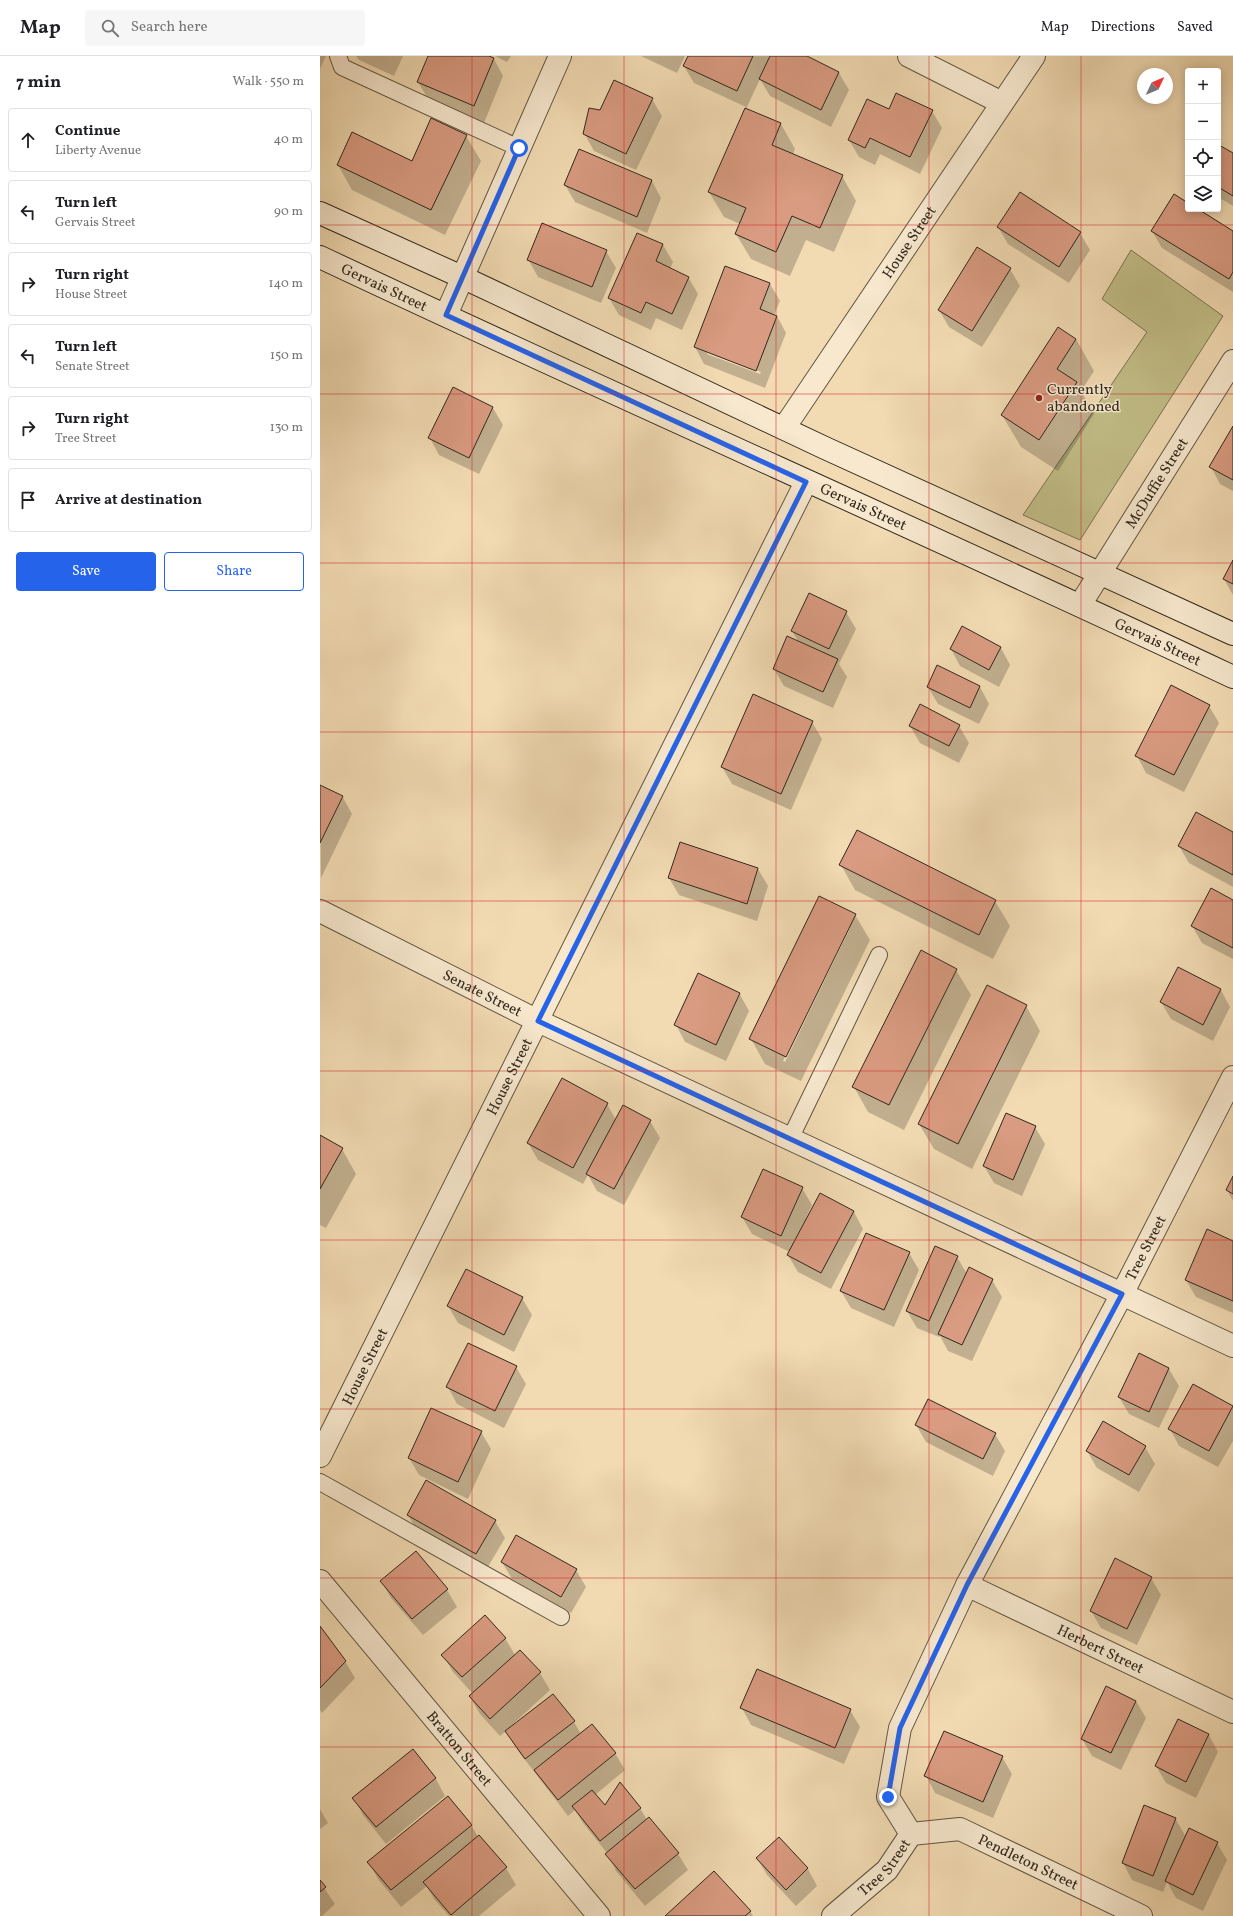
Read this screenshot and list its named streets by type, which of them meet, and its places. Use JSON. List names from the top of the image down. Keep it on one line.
{"streets":{"street":["House Street","Gervais Street","McDuffie Street","Senate Street","Tree Street","Herbert Street","Bratton Street","Pendleton Street"]},"crossings":[["House Street","Gervais Street"],["House Street","Senate Street"],["Gervais Street","McDuffie Street"],["Senate Street","Tree Street"],["Tree Street","Herbert Street"],["Tree Street","Pendleton Street"]],"places":["Currently abandoned"],"north":"top right","page":{"header":"Map","search":"Search here","nav":["Map","Directions","Saved"],"heading":["7 min","Walk · 550 m"],"map_buttons":["+","−"],"list":[["Continue","Liberty Avenue","40 m"],["Turn left","Gervais Street","90 m"],["Turn right","House Street","140 m"],["Turn left","Senate Street","150 m"],["Turn right","Tree Street","130 m"],"Arrive at destination"],"buttons":["Save","Share"]}}
